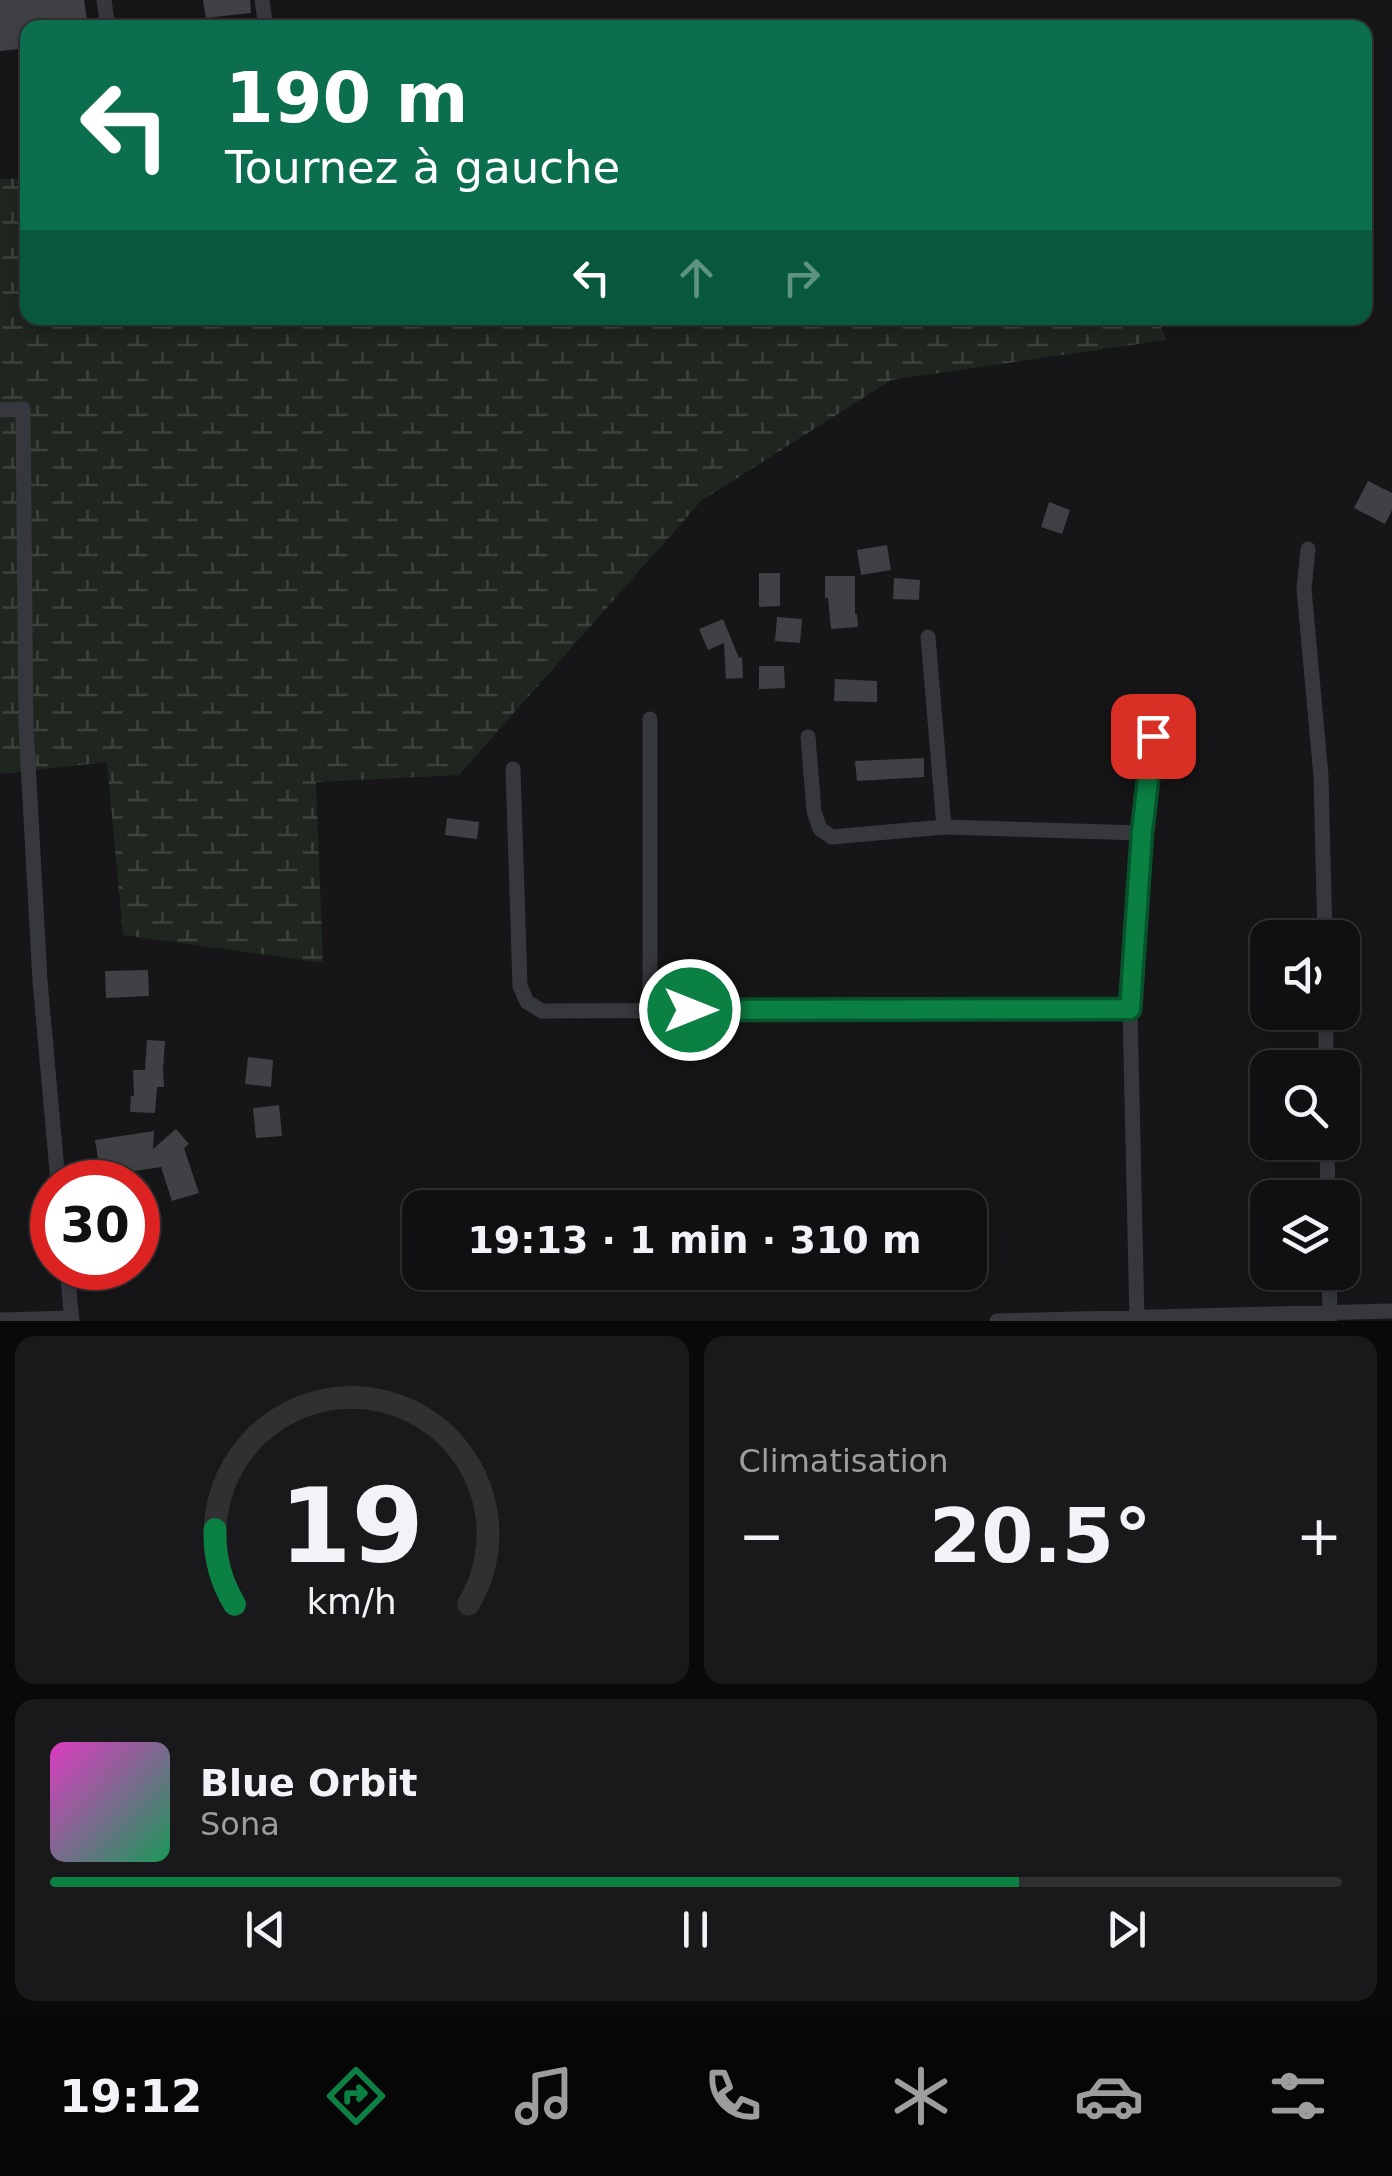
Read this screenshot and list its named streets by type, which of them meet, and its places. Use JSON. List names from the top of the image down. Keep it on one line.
{"page":{"turn":["190 m","Tournez à gauche"],"limit":"30","trip":"19:13 · 1 min · 310 m","tile":"Climatisation","heat":["−","20.5°","+"],"song":["Blue Orbit","Sona"],"tabs":"19:12","gauge":["19","km/h"]}}
